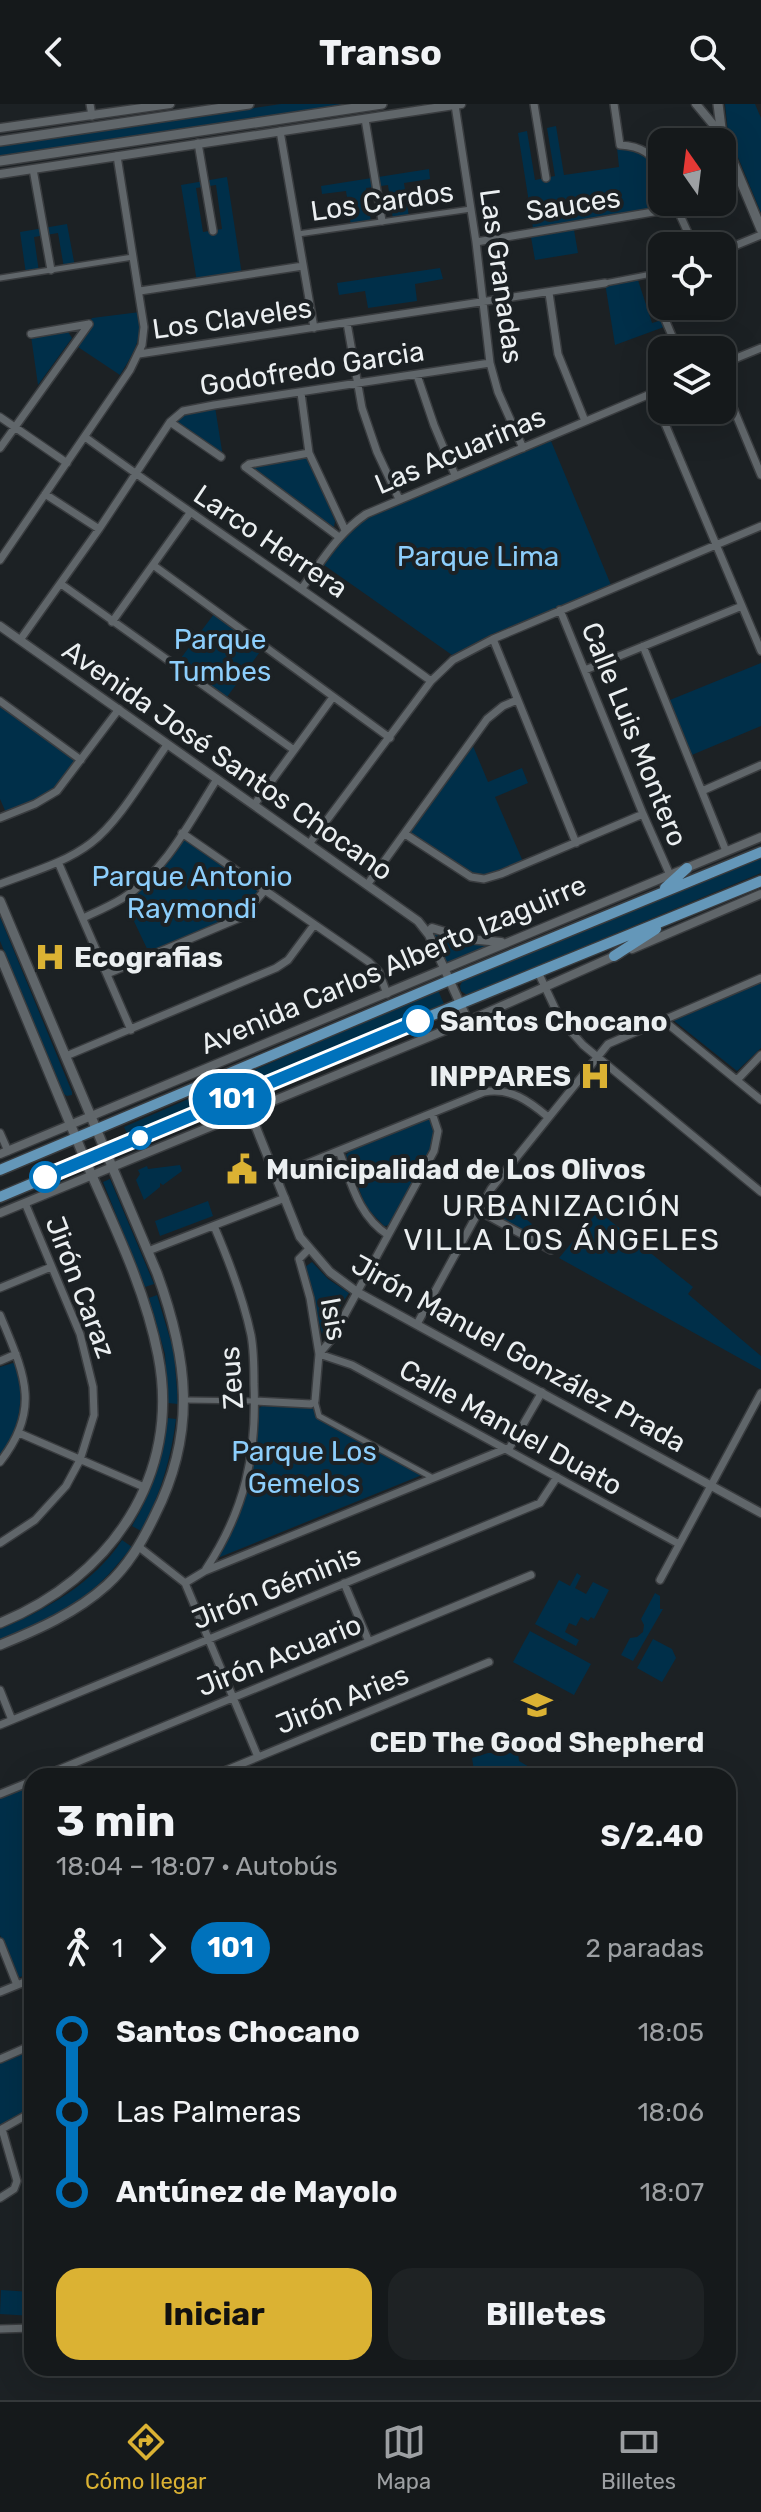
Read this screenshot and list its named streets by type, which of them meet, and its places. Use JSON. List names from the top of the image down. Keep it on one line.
{"streets":{"street":["Los Cardos","Sauces","Las Granadas","Los Claveles","Godofredo Garcia","Las Acuarinas","Larco Herrera","Calle Luis Montero","Avenida José Santos Chocano","Avenida Carlos Alberto Izaguirre","Jirón Caraz","Isis","Jirón Manuel González Prada","Zeus","Calle Manuel Duato","Jirón Géminis","Jirón Acuario","Jirón Aries"]},"crossings":[["Los Cardos","Las Granadas"],["Sauces","Las Granadas"],["Las Granadas","Los Claveles"],["Las Granadas","Godofredo Garcia"],["Las Granadas","Las Acuarinas"],["Los Claveles","Larco Herrera"],["Godofredo Garcia","Larco Herrera"],["Godofredo Garcia","Avenida José Santos Chocano"],["Las Acuarinas","Larco Herrera"],["Calle Luis Montero","Avenida Carlos Alberto Izaguirre"],["Avenida José Santos Chocano","Avenida Carlos Alberto Izaguirre"],["Isis","Jirón Manuel González Prada"],["Isis","Calle Manuel Duato"],["Calle Manuel Duato","Jirón Géminis"]],"districts":["URBANIZACIÓN VILLA LOS ÁNGELES"],"parks":["Parque Lima","Parque Tumbes","Parque Antonio Raymondi","Parque Los Gemelos"],"places":{"hospital":["Ecografias","INPPARES"],"other":["Santos Chocano"],"public building":["Municipalidad de Los Olivos"],"school or university":["CED The Good Shepherd"]},"lines":["bus line 101"],"north":"top","page":{"header":"Transo","on_map":"101","heading":["3 min","18:04 – 18:07 · Autobús","S/2.40"],"legs":["1","101","2 paradas"],"list":[{"name":"Santos Chocano","value":"18:05"},{"name":"Las Palmeras","value":"18:06"},{"name":"Antúnez de Mayolo","value":"18:07"}],"buttons":["Iniciar","Billetes"],"tabs":["Cómo llegar","Mapa","Billetes"]}}
